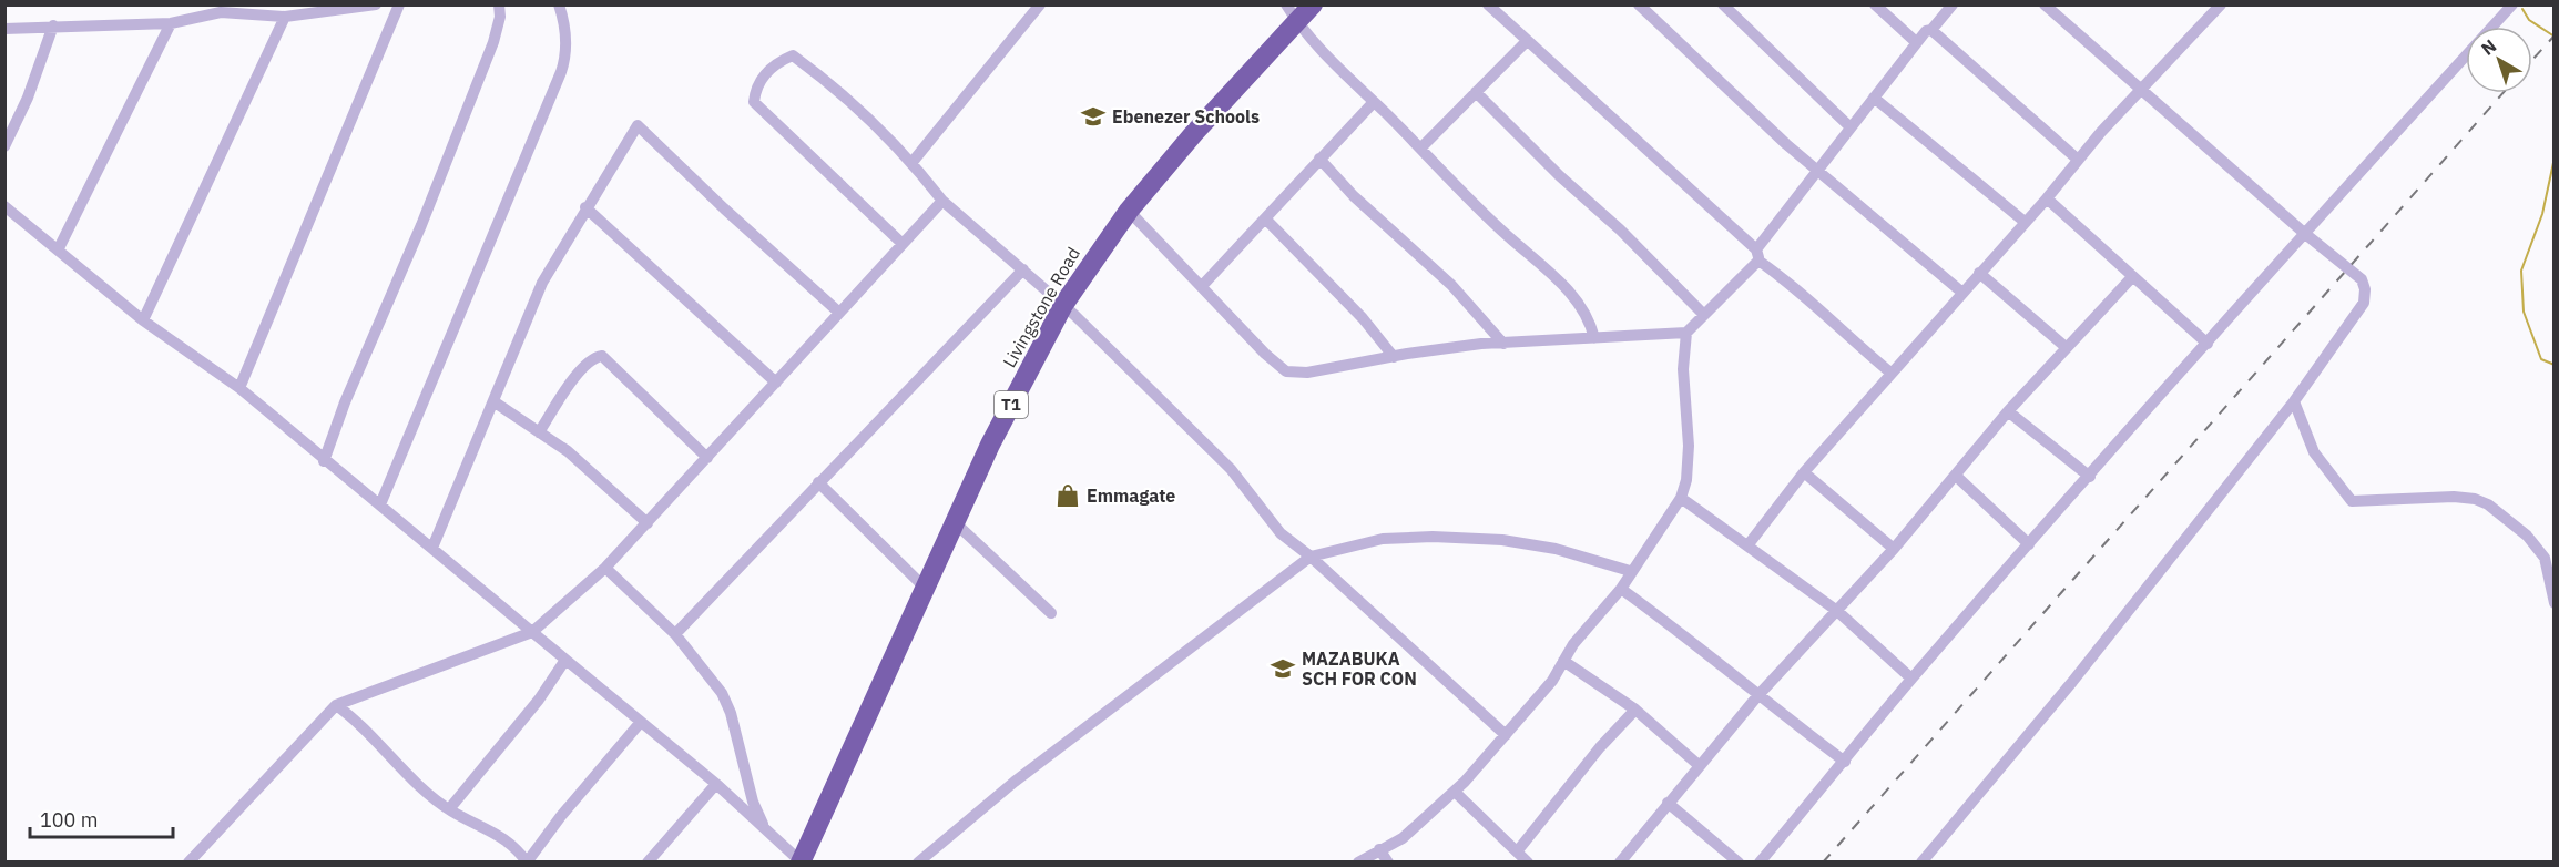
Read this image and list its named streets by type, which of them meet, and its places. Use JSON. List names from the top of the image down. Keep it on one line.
{"streets":{"highway":["Livingstone Road","T1"]},"places":{"school or university":["Ebenezer Schools","MAZABUKA SCH FOR CON"],"shop":["Emmagate"]},"scale_bar":"100 m","north":"top left"}
